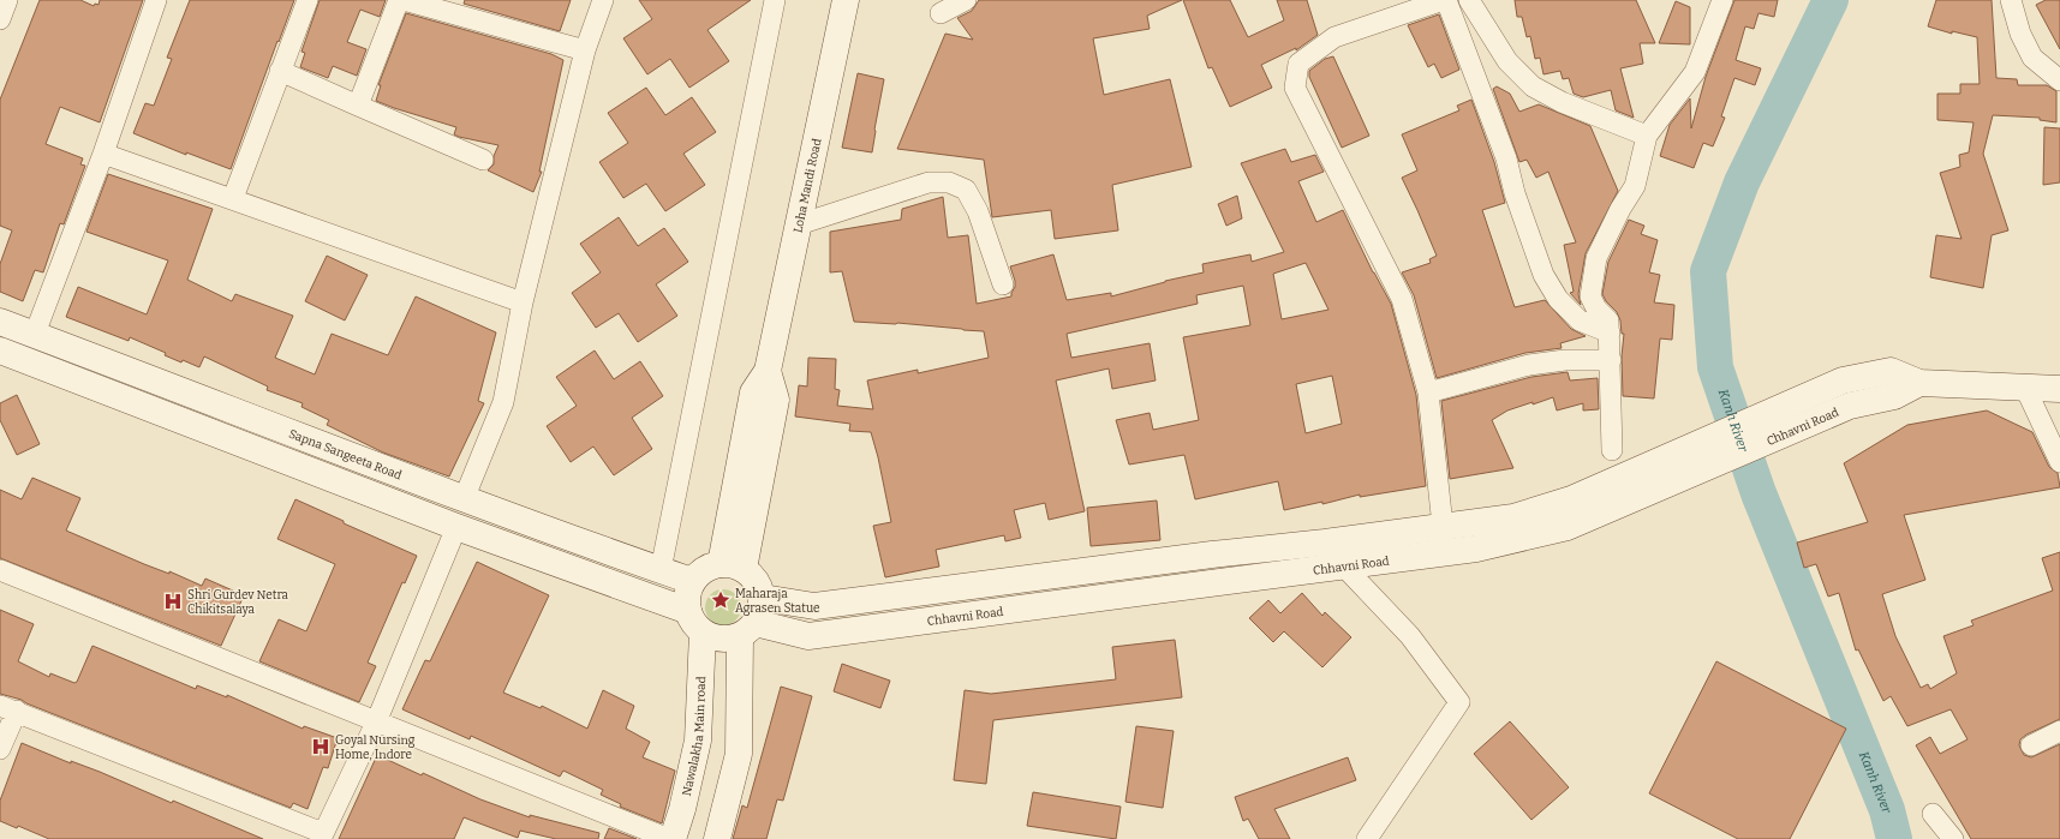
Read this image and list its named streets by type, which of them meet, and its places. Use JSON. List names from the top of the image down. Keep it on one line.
{"streets":{"main road":["Loha Mandi Road","Chhavni Road","Sapna Sangeeta Road","Nawalakha Main road"]},"crossings":[["Loha Mandi Road","Chhavni Road"],["Loha Mandi Road","Sapna Sangeeta Road"],["Loha Mandi Road","Nawalakha Main road"],["Chhavni Road","Sapna Sangeeta Road"],["Chhavni Road","Nawalakha Main road"],["Sapna Sangeeta Road","Nawalakha Main road"]],"water":["Kanh River"],"places":{"place":["Maharaja Agrasen Statue"],"hospital":["Shri Gurdev Netra Chikitsalaya","Goyal Nursing Home, Indore"]}}
